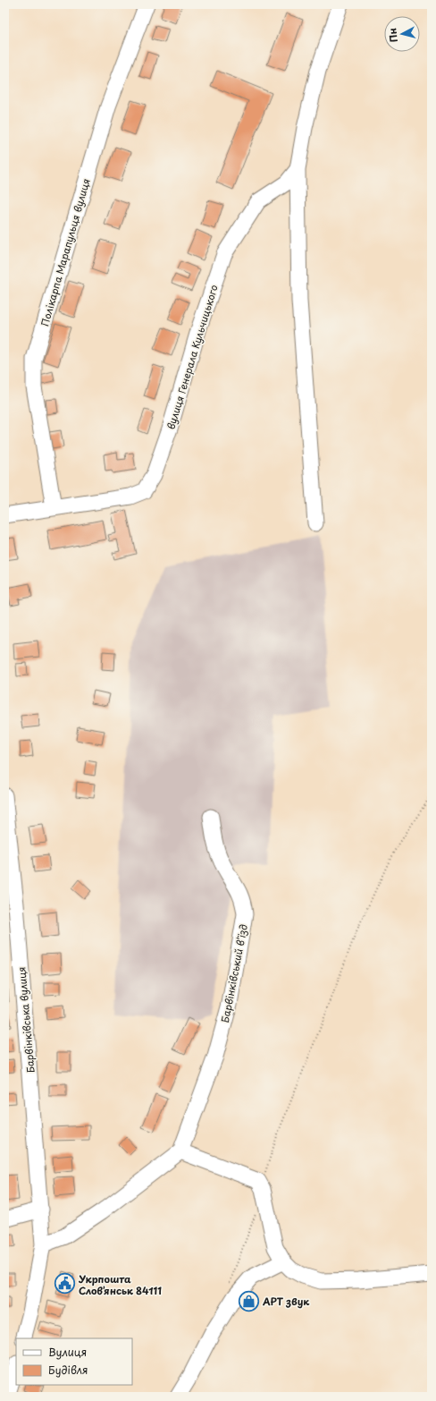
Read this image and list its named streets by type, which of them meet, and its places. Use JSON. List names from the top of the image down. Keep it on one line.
{"streets":{"street":["Полікарпа Марапульця вулиця","вулиця Генерала Кульчицького","Барвінківський в’їзд","Барвінківська вулиця"]},"crossings":[["Полікарпа Марапульця вулиця","вулиця Генерала Кульчицького"]],"places":{"public building":["Укрпошта Слов’янськ 84111"],"shop":["АРТ звук"]},"legend":["Вулиця","Будівля"],"north":"left"}
